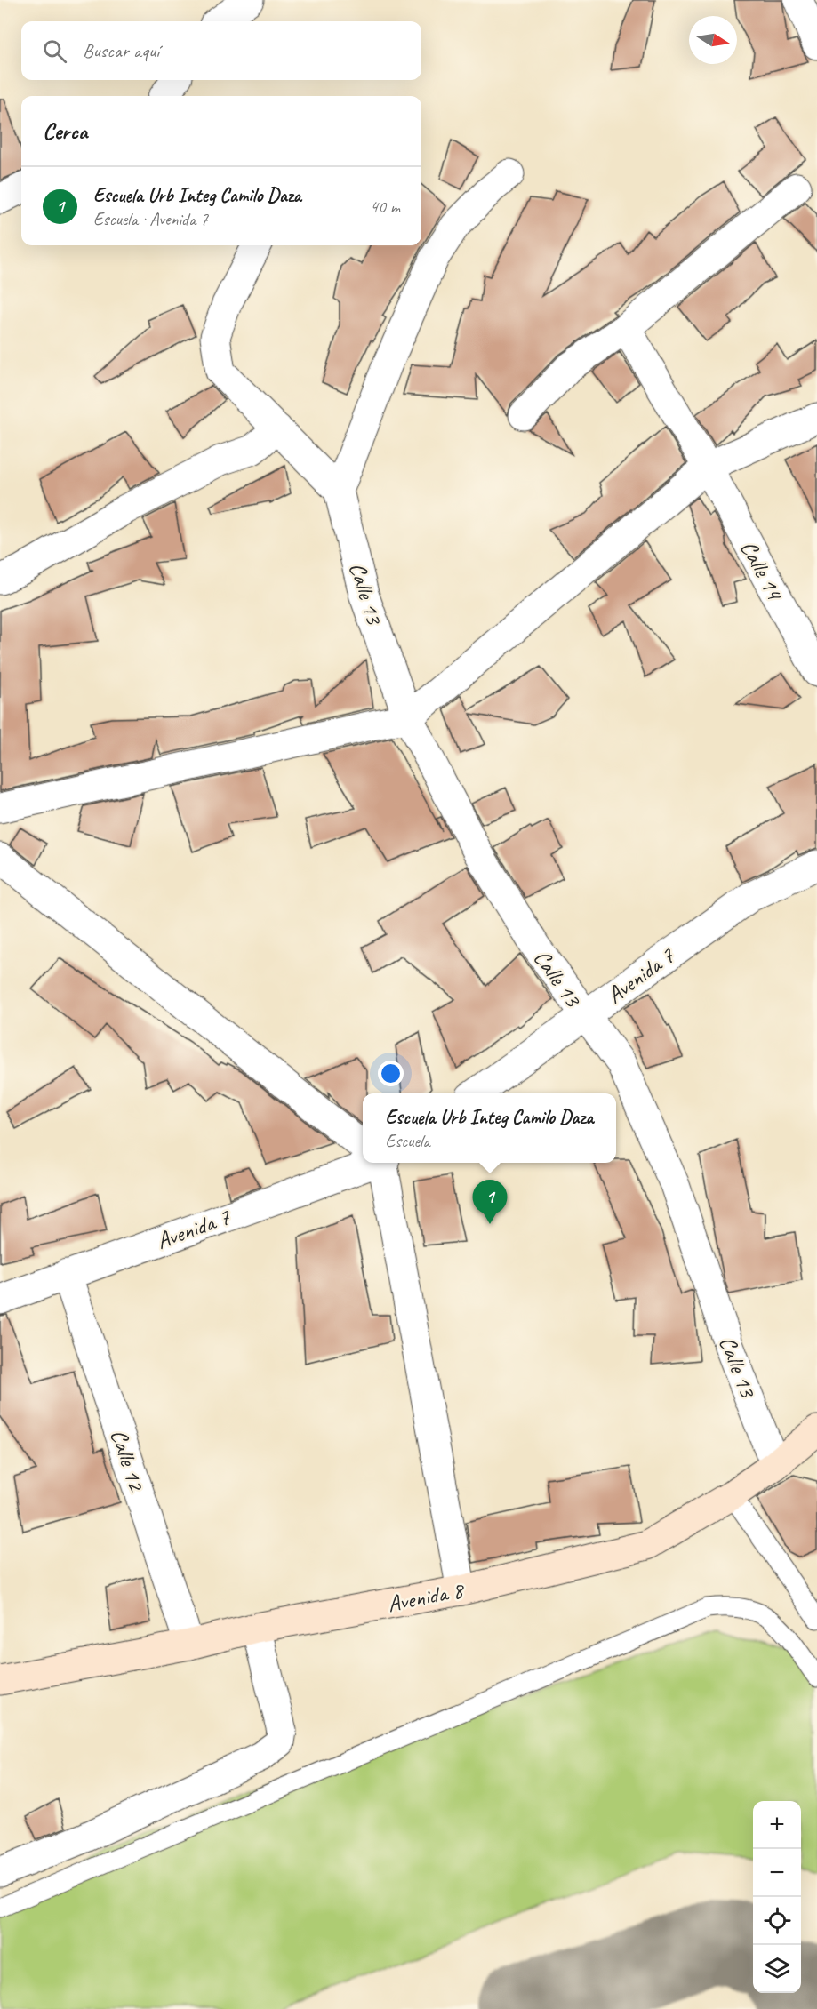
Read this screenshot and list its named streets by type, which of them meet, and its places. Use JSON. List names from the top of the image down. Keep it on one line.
{"streets":{"street":["Calle 14","Calle 13","Avenida 7","Calle 12","Avenida 8"]},"crossings":[["Calle 13","Avenida 7"],["Calle 13","Avenida 8"],["Avenida 7","Calle 12"],["Calle 12","Avenida 8"]],"north":"right","page":{"search":"Buscar aquí","heading":"Cerca","list":[{"mark":"1","name":"Escuela Urb Integ Camilo Daza","note":"Escuela · Avenida 7","value":"40 m"}],"popup":["Escuela Urb Integ Camilo Daza","Escuela"],"pins":"1","map_buttons":["+","−"]}}
